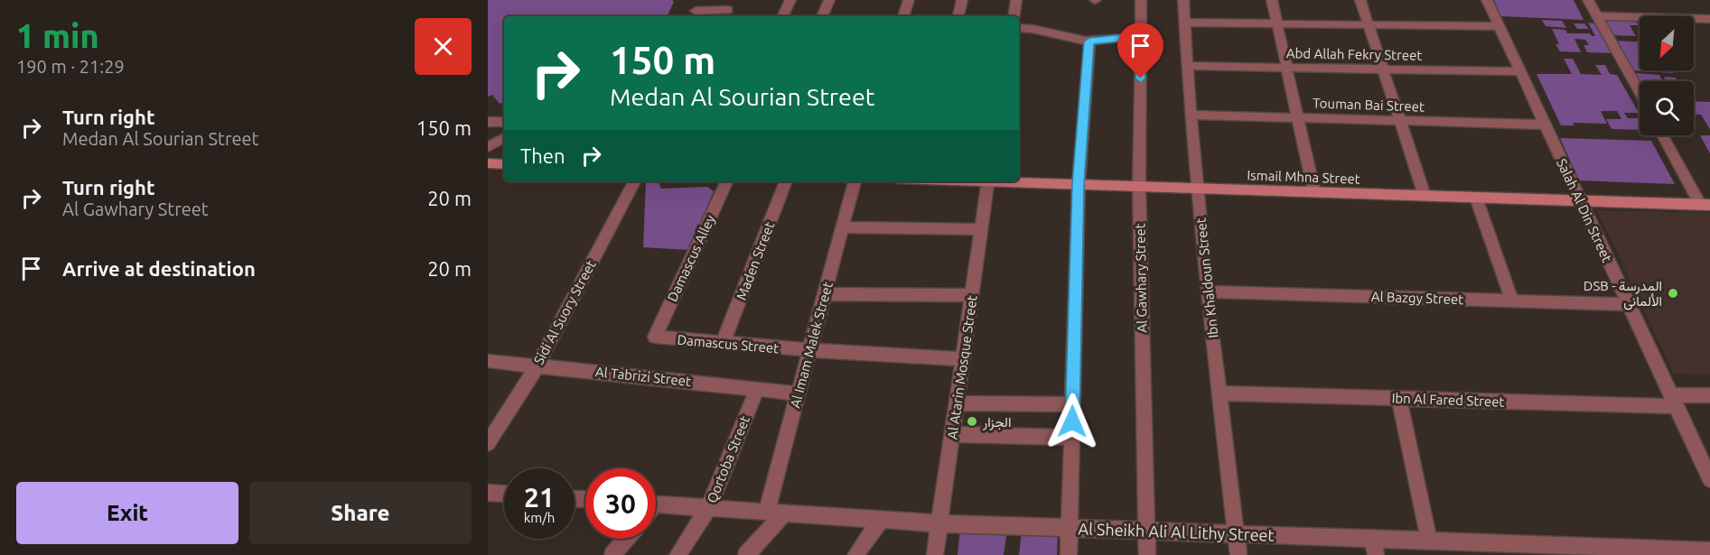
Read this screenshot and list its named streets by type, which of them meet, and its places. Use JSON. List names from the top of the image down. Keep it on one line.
{"streets":{"main road":["Ismail Mhna Street"],"street":["Abd Allah Fekry Street","Touman Bai Street","Salah Al Din Street","Damascus Alley","Maden Street","Al Gawhary Street","Ibn Khaldoun Street","Al Bazgy Street","Sidi Al Suory Street","Damascus Street","Al Imam Malek Street","Al Atarin Mosque Street","Al Tabrizi Street","Ibn Al Fared Street","Qortoba Street","Al Sheikh Ali Al Lithy Street"]},"crossings":[["Abd Allah Fekry Street","Salah Al Din Street"],["Abd Allah Fekry Street","Ibn Khaldoun Street"],["Touman Bai Street","Salah Al Din Street"],["Touman Bai Street","Ibn Khaldoun Street"],["Ismail Mhna Street","Salah Al Din Street"],["Ismail Mhna Street","Al Gawhary Street"],["Ismail Mhna Street","Ibn Khaldoun Street"],["Salah Al Din Street","Al Bazgy Street"],["Salah Al Din Street","Ibn Al Fared Street"],["Damascus Alley","Damascus Street"],["Maden Street","Damascus Street"],["Al Gawhary Street","Al Sheikh Ali Al Lithy Street"],["Ibn Khaldoun Street","Al Bazgy Street"],["Ibn Khaldoun Street","Ibn Al Fared Street"],["Ibn Khaldoun Street","Al Sheikh Ali Al Lithy Street"],["Sidi Al Suory Street","Al Tabrizi Street"],["Damascus Street","Al Imam Malek Street"],["Damascus Street","Al Atarin Mosque Street"],["Al Imam Malek Street","Al Tabrizi Street"],["Al Imam Malek Street","Al Sheikh Ali Al Lithy Street"],["Al Atarin Mosque Street","Al Sheikh Ali Al Lithy Street"],["Al Tabrizi Street","Qortoba Street"],["Qortoba Street","Al Sheikh Ali Al Lithy Street"]],"places":["DSB - المدرسة الألمانى","الجزار"],"north":"bottom left","page":{"heading":["1 min","190 m · 21:29"],"turn":["150 m","Medan Al Sourian Street"],"list":[{"name":"Turn right","note":"Medan Al Sourian Street","value":"150 m"},{"name":"Turn right","note":"Al Gawhary Street","value":"20 m"},{"name":"Arrive at destination","value":"20 m"}],"then":"Then","speed":"21 km/h","limit":"30","buttons":["Exit","Share"]}}
